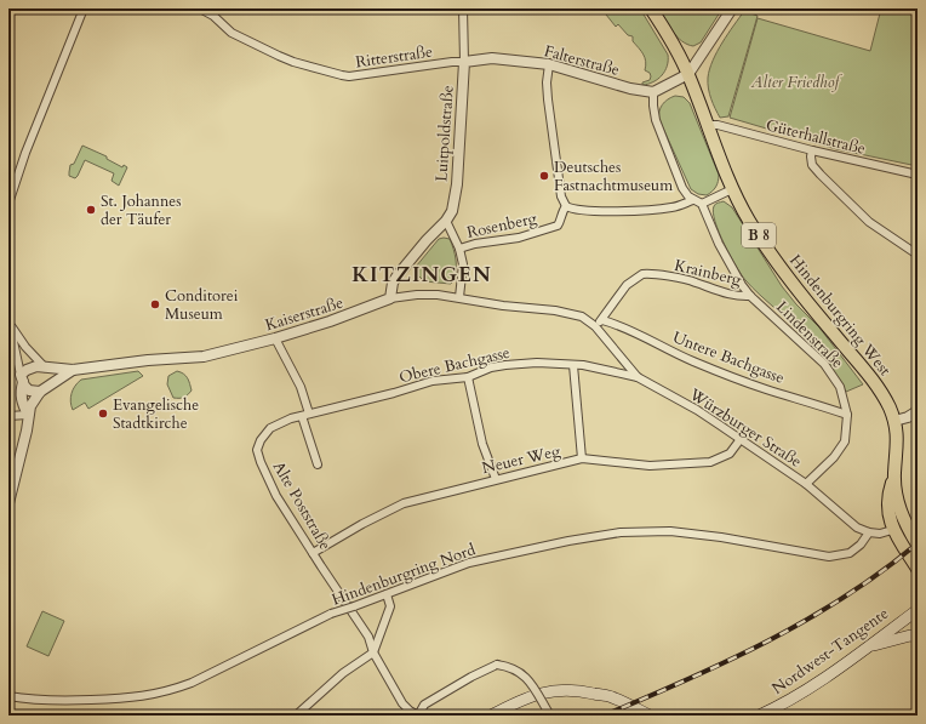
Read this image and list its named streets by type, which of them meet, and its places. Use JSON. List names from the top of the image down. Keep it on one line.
{"streets":{"main road":["B 8","Hindenburgring West","Nordwest-Tangente"],"street":["Ritterstraße","Falterstraße","Luitpoldstraße","Güterhallstraße","Rosenberg","Krainberg","Kaiserstraße","Lindenstraße","Untere Bachgasse","Obere Bachgasse","Würzburger Straße","Neuer Weg","Alte Poststraße","Hindenburgring Nord"]},"crossings":[["Ritterstraße","Falterstraße"],["Ritterstraße","Luitpoldstraße"],["Falterstraße","Luitpoldstraße"],["Luitpoldstraße","Kaiserstraße"],["Güterhallstraße","Hindenburgring West"],["B 8","Hindenburgring West"],["Krainberg","Kaiserstraße"],["Krainberg","Lindenstraße"],["Krainberg","Untere Bachgasse"],["Krainberg","Würzburger Straße"],["Kaiserstraße","Würzburger Straße"],["Lindenstraße","Untere Bachgasse"],["Lindenstraße","Würzburger Straße"],["Obere Bachgasse","Würzburger Straße"],["Obere Bachgasse","Alte Poststraße"],["Würzburger Straße","Neuer Weg"],["Würzburger Straße","Hindenburgring Nord"],["Neuer Weg","Alte Poststraße"]],"districts":["KITZINGEN"],"parks":["Alter Friedhof"],"places":["Deutsches Fastnachtmuseum","St. Johannes der Täufer","Conditorei Museum","Evangelische Stadtkirche"]}
